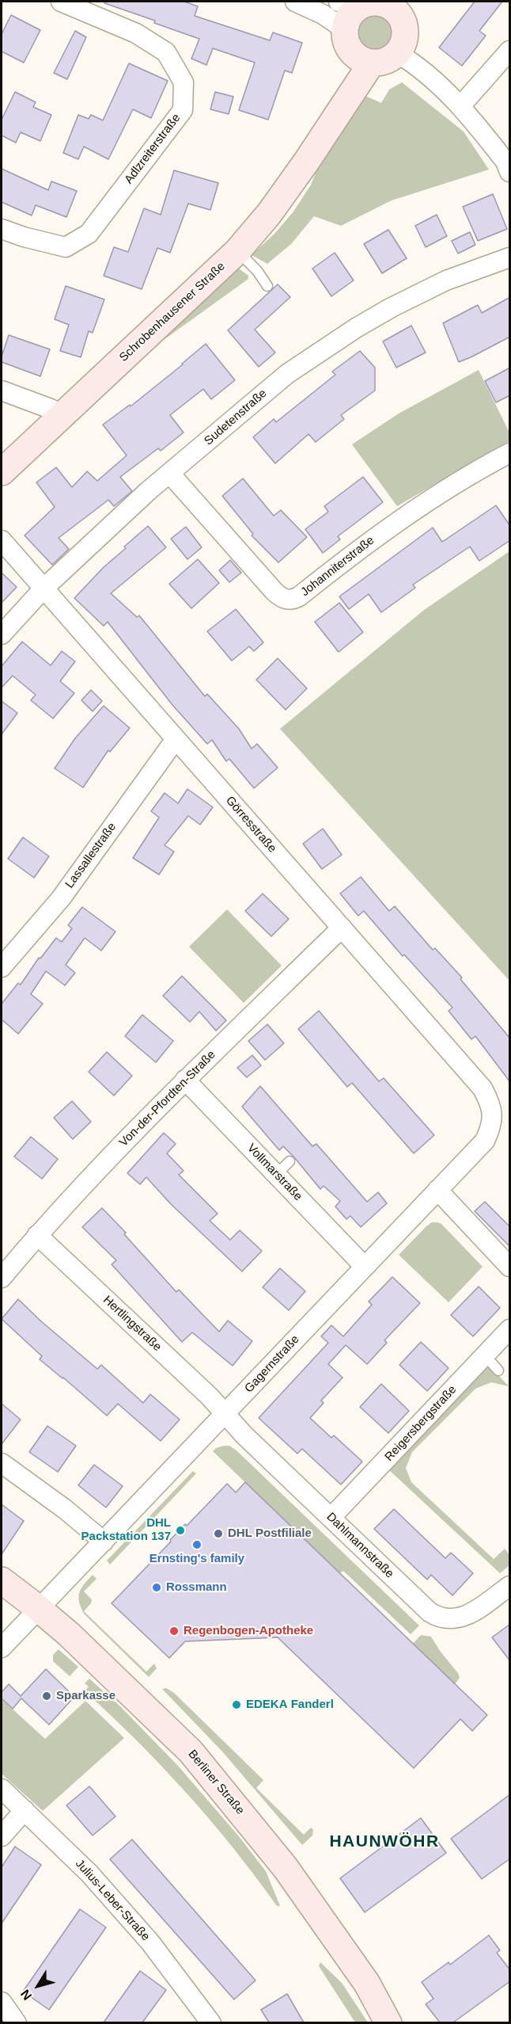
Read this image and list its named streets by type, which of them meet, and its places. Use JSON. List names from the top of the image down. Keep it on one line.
{"streets":{"street":["Adlzreiterstraße","Schrobenhausener Straße","Sudetenstraße","Johanniterstraße","Görresstraße","Lassallestraße","Von-der-Pfordten-Straße","Vollmarstraße","Hertlingstraße","Gagernstraße","Reigersbergstraße","Dahlmannstraße","Berliner Straße","Julius-Leber-Straße"]},"crossings":[["Sudetenstraße","Johanniterstraße"],["Sudetenstraße","Görresstraße"],["Görresstraße","Lassallestraße"],["Görresstraße","Von-der-Pfordten-Straße"],["Görresstraße","Gagernstraße"],["Von-der-Pfordten-Straße","Vollmarstraße"],["Von-der-Pfordten-Straße","Hertlingstraße"],["Vollmarstraße","Gagernstraße"],["Hertlingstraße","Gagernstraße"],["Hertlingstraße","Dahlmannstraße"],["Gagernstraße","Dahlmannstraße"],["Gagernstraße","Berliner Straße"],["Reigersbergstraße","Dahlmannstraße"]],"districts":["HAUNWÖHR"],"places":["DHL Packstation 137","DHL Postfiliale","Ernsting's family","Rossmann","Regenbogen-Apotheke","Sparkasse","EDEKA Fanderl"],"north":"bottom left"}
